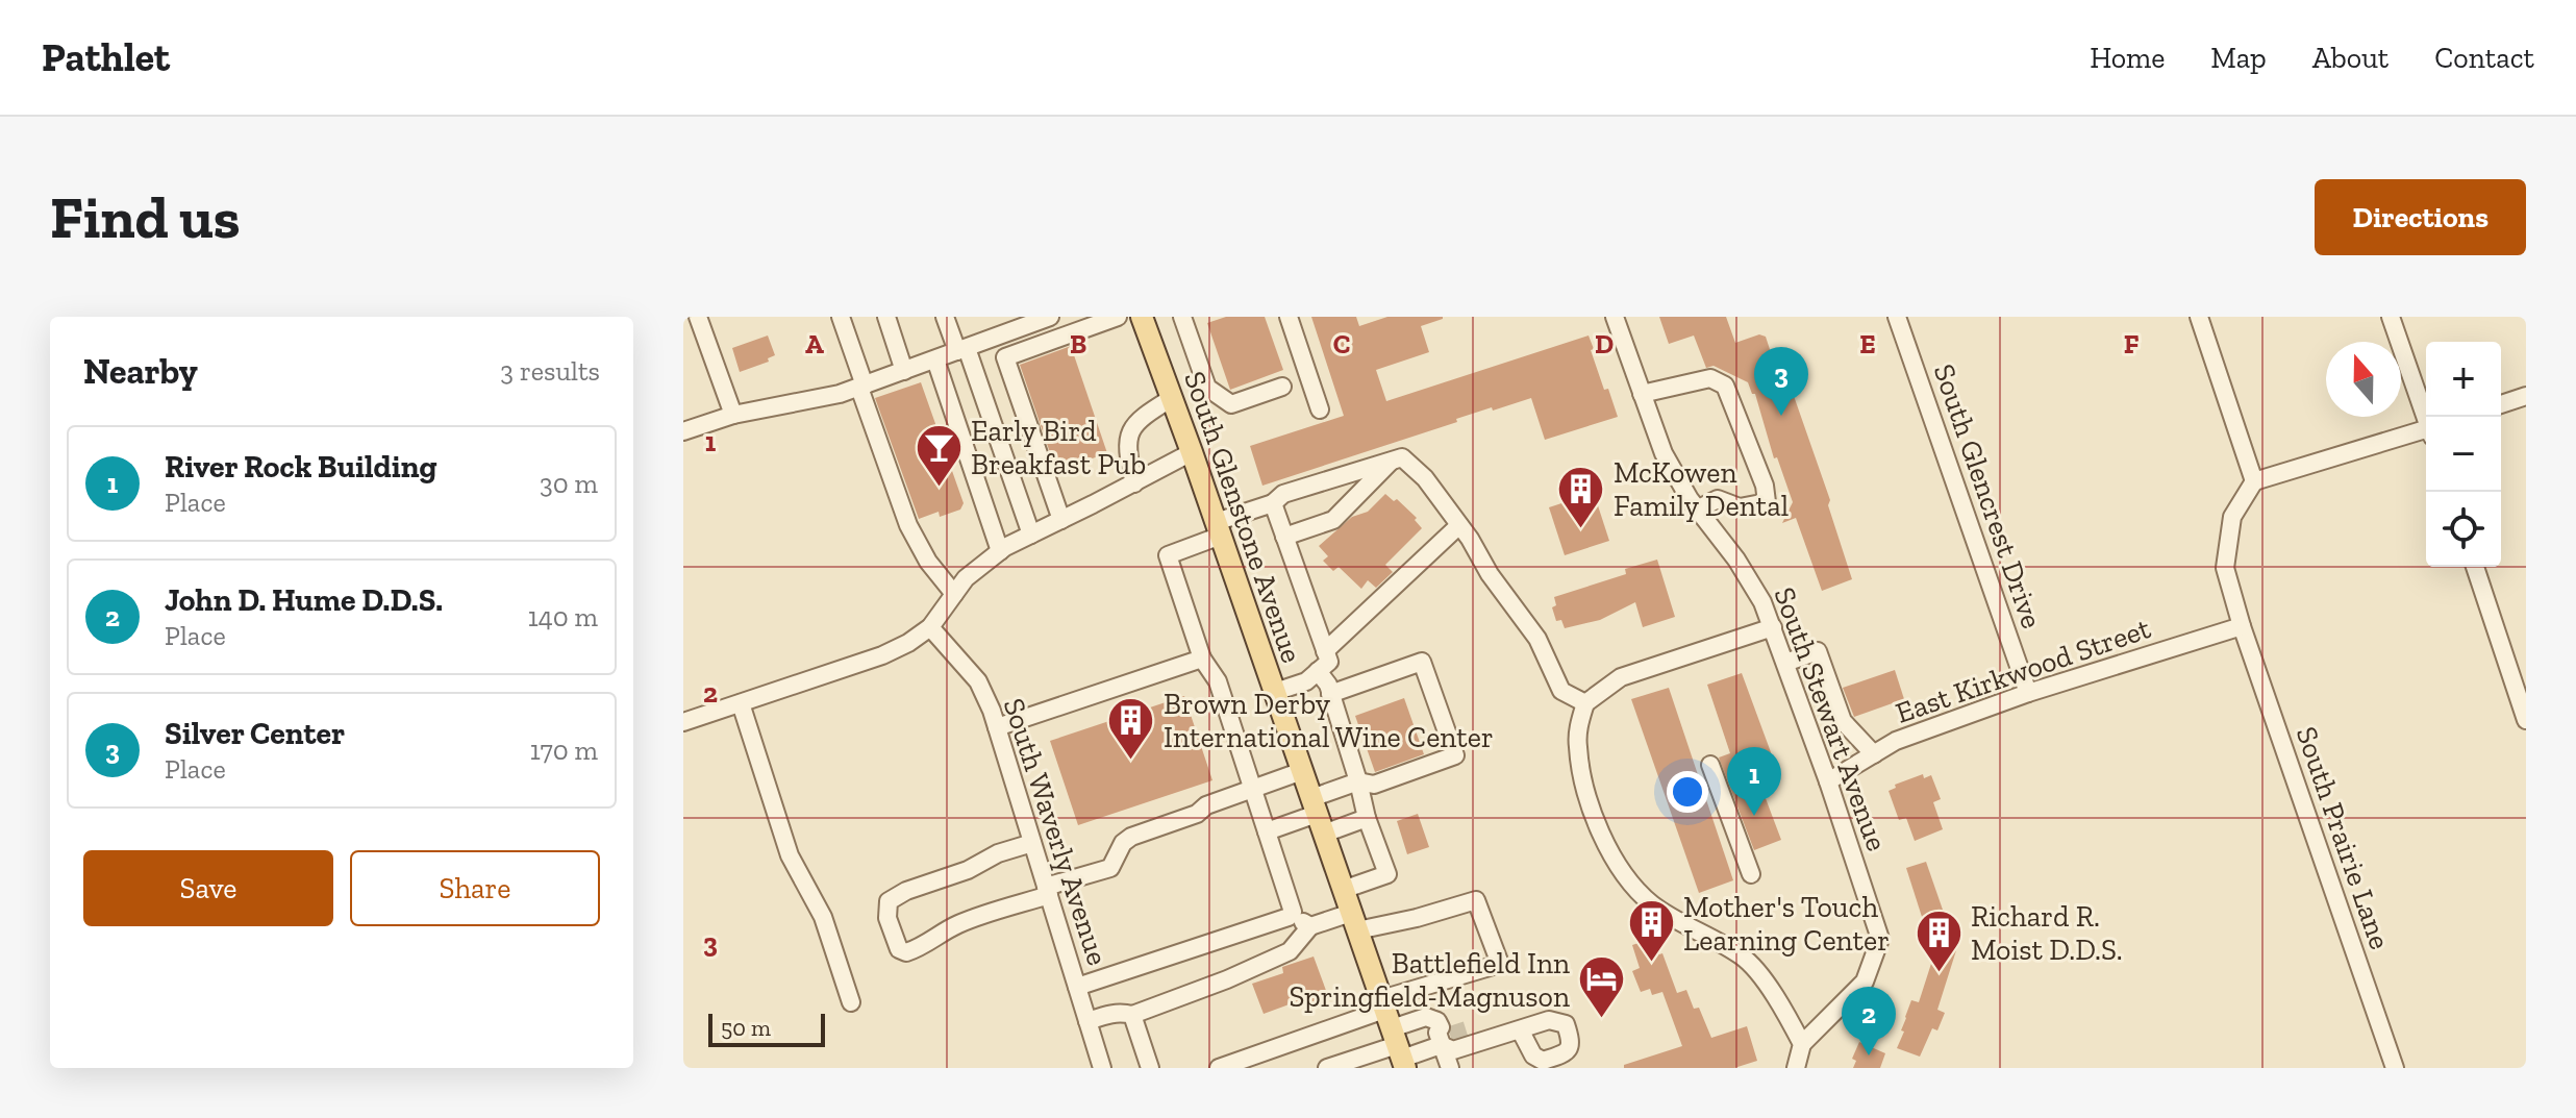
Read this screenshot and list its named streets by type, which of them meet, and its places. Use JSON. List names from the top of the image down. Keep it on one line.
{"streets":{"main road":["South Glenstone Avenue"],"street":["South Glencrest Drive","East Kirkwood Street","South Stewart Avenue","South Waverly Avenue","South Prairie Lane"]},"crossings":[["South Glencrest Drive","East Kirkwood Street"],["East Kirkwood Street","South Stewart Avenue"],["East Kirkwood Street","South Prairie Lane"]],"places":{"bar":["Early Bird Breakfast Pub"],"building":["McKowen Family Dental","Brown Derby International Wine Center","Mother's Touch Learning Center","Richard R. Moist D.D.S."],"hotel":["Battlefield Inn Springfield-Magnuson"]},"scale_bar":"50 m","north":"top","page":{"header":"Pathlet","nav":["Home","Map","About","Contact"],"buttons":["Directions",["Save","Share"]],"title":"Find us","heading":["Nearby","3 results"],"map_buttons":["+","−"],"pins":["3","1","2"],"list":[{"mark":"1","name":"River Rock Building","note":"Place","value":"30 m"},{"mark":"2","name":"John D. Hume D.D.S.","note":"Place","value":"140 m"},{"mark":"3","name":"Silver Center","note":"Place","value":"170 m"}],"scale":"50 m"},"grid":{"columns":["A","B","C","D","E","F"],"rows":["1","2","3"]}}
